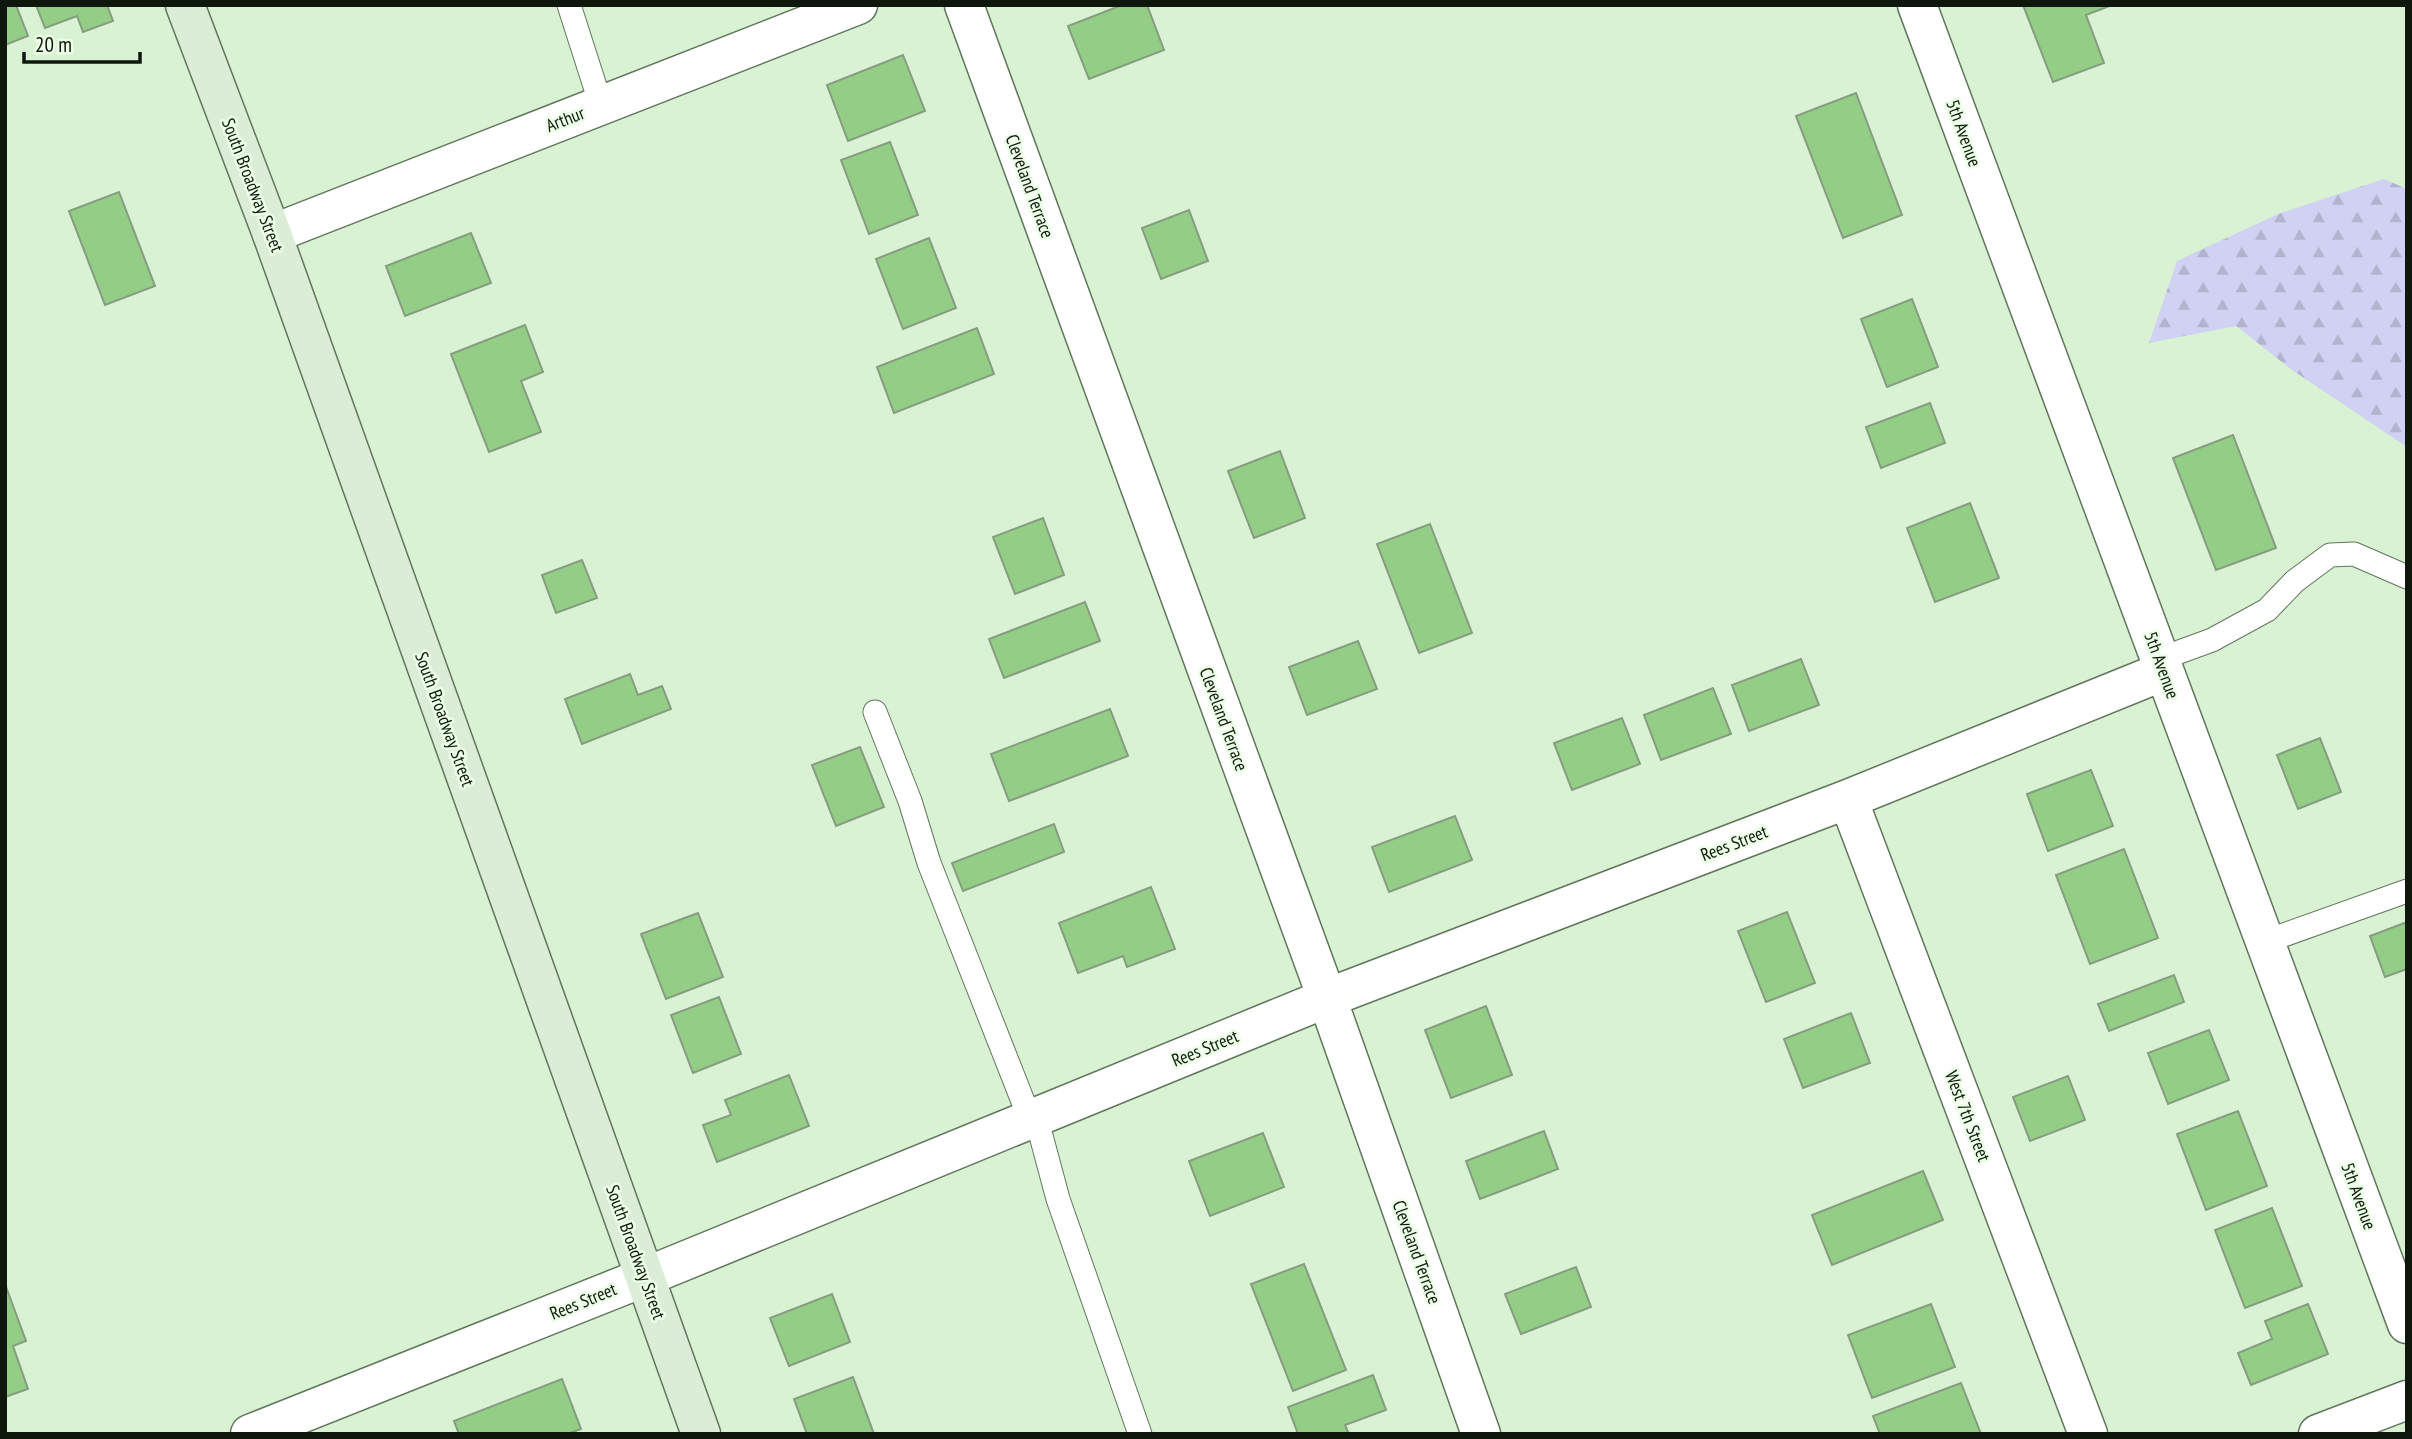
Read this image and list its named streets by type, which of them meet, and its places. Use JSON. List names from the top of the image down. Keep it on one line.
{"streets":{"street":["Arthur","5th Avenue","South Broadway Street","Cleveland Terrace","Rees Street","West 7th Street"]},"crossings":[["Arthur","South Broadway Street"],["5th Avenue","Rees Street"],["South Broadway Street","Rees Street"],["Cleveland Terrace","Rees Street"],["Rees Street","West 7th Street"]],"scale_bar":"20 m"}
